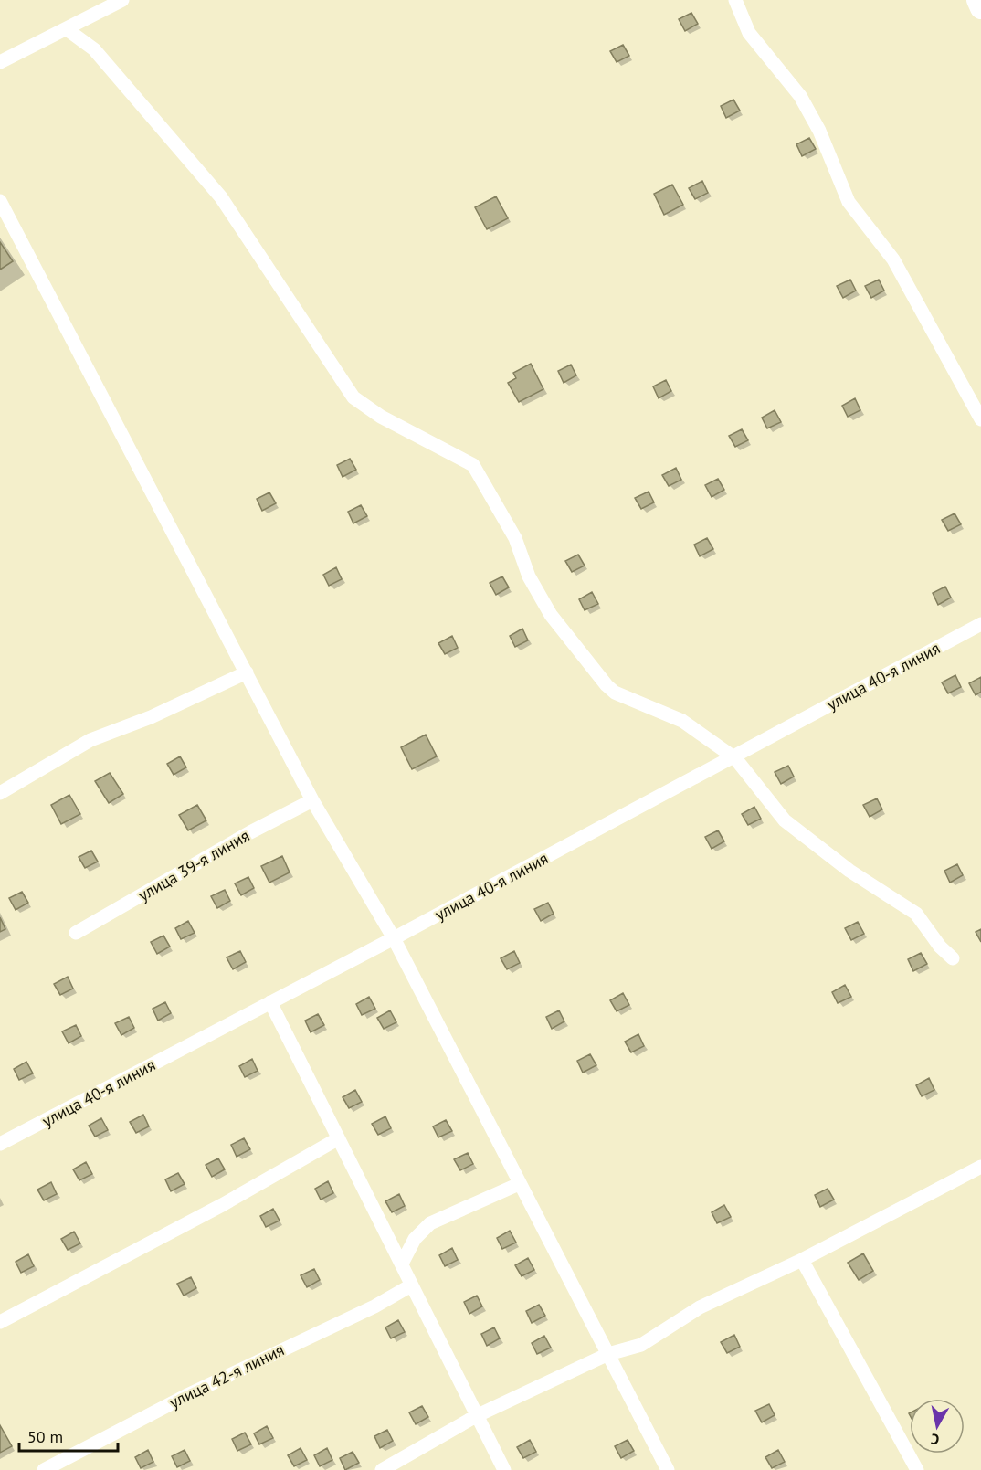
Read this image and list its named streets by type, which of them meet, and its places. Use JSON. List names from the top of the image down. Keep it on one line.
{"streets":{"street":["улица 40-я линия","улица 39-я линия","улица 42-я линия"]},"scale_bar":"50 m","north":"bottom"}
